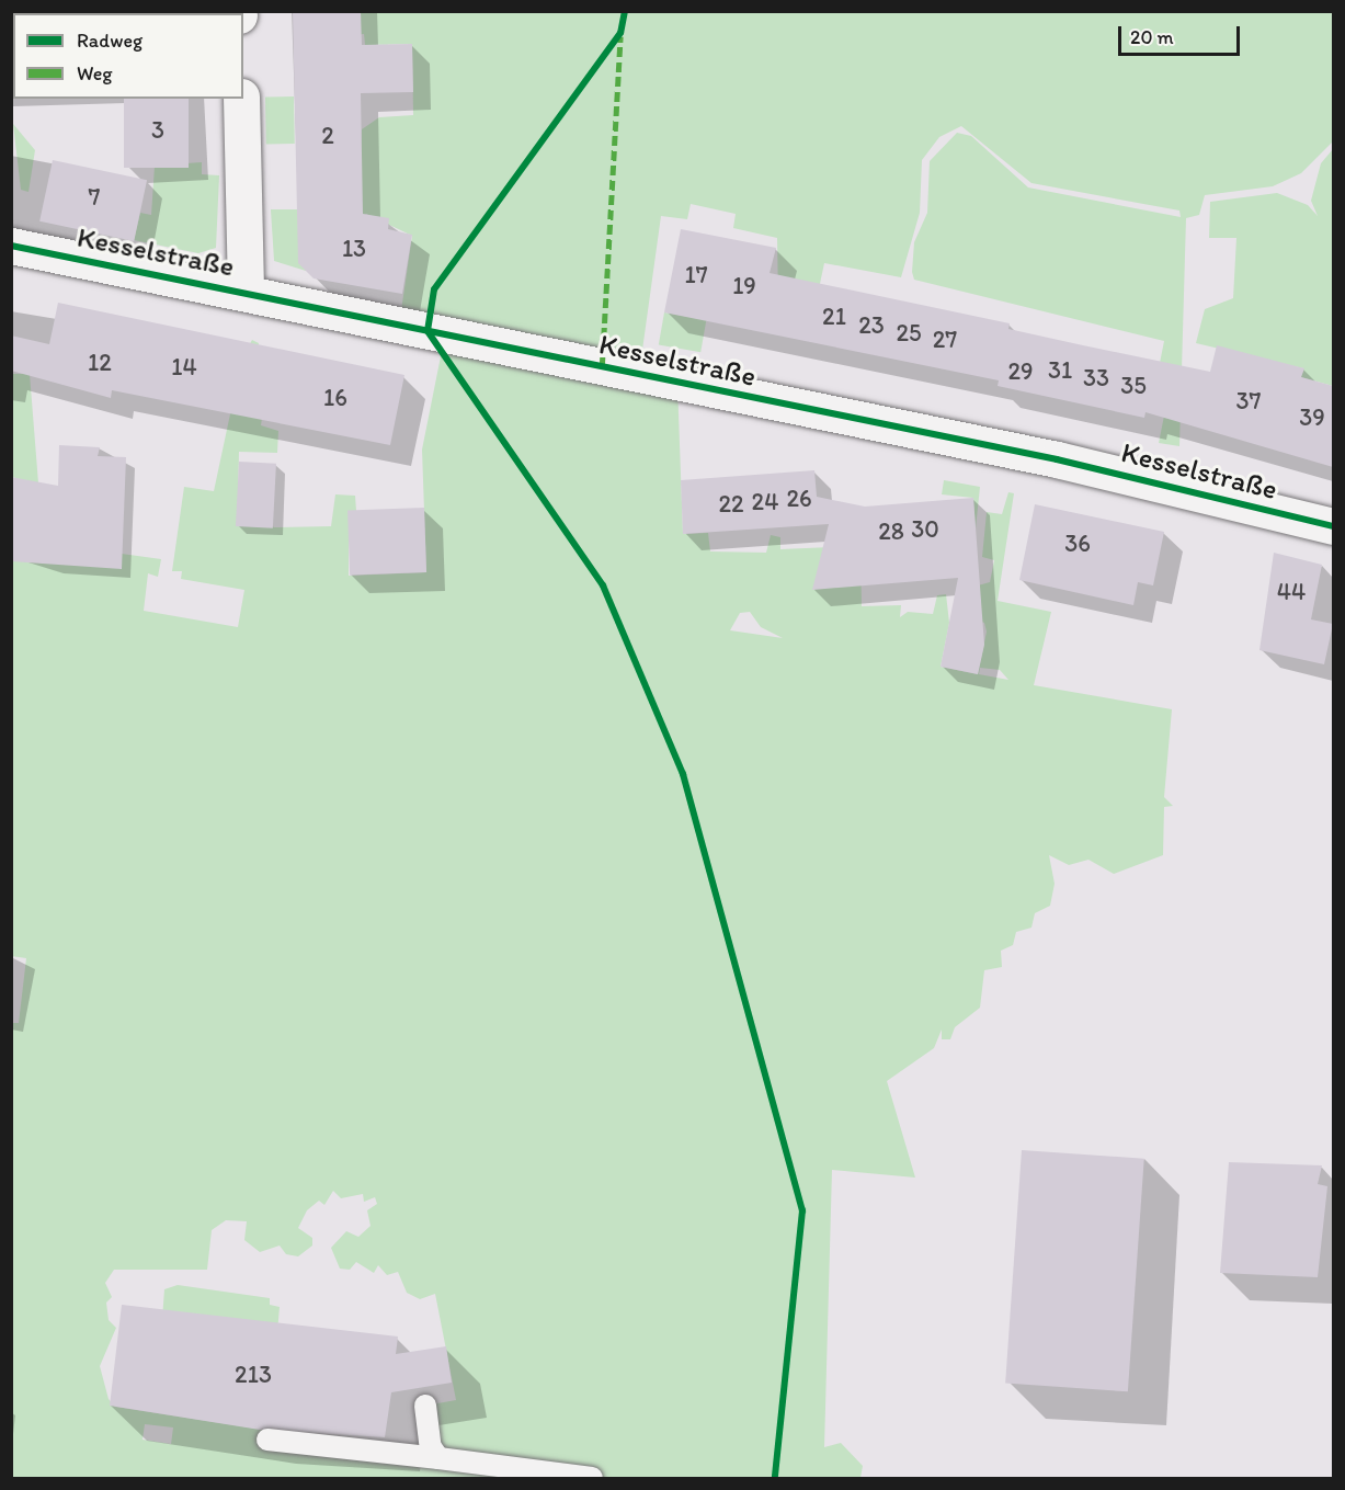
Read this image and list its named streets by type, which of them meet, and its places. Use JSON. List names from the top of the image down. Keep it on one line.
{"streets":{"street":["Kesselstraße"]},"house_numbers":["3","2","7","13","17","19","21","23","25","27","12","14","31","29","33","35","16","37","39","26","24","22","30","28","36","44","213"],"legend":["Radweg","Weg"],"scale_bar":"20 m"}
